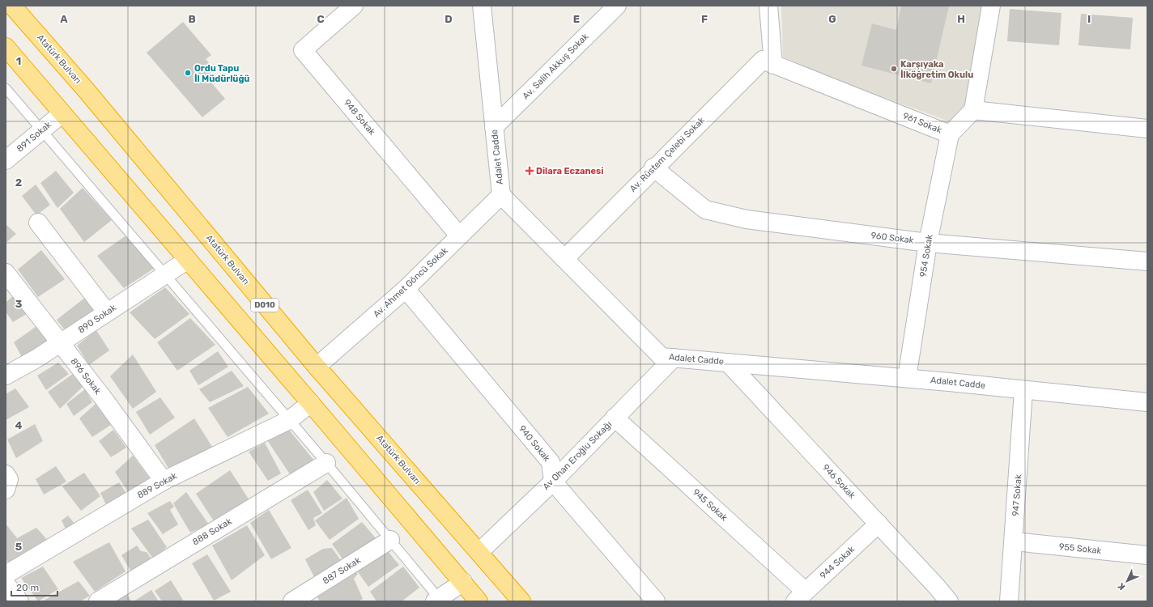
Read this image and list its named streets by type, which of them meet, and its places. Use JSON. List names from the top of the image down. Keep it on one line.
{"streets":{"highway":["Atatürk Bulvarı","D010"],"street":["Av. Salih Akkuş Sokak","948 Sokak","961 Sokak","891 Sokak","Av. Rüstem Çelebi Sokak","Adalet Cadde","960 Sokak","954 Sokak","Av. Ahmet Göncü Sokak","890 Sokak","896 Sokak","940 Sokak","Av Ohan Eroğlu Sokağı","946 Sokak","889 Sokak","947 Sokak","945 Sokak","888 Sokak","955 Sokak","944 Sokak","887 Sokak"]},"crossings":[["Atatürk Bulvarı","Av. Ahmet Göncü Sokak"],["Atatürk Bulvarı","Av Ohan Eroğlu Sokağı"],["Av. Salih Akkuş Sokak","Adalet Cadde"],["948 Sokak","Av. Ahmet Göncü Sokak"],["961 Sokak","Av. Rüstem Çelebi Sokak"],["961 Sokak","954 Sokak"],["Av. Rüstem Çelebi Sokak","Adalet Cadde"],["Av. Rüstem Çelebi Sokak","960 Sokak"],["Adalet Cadde","954 Sokak"],["Adalet Cadde","Av. Ahmet Göncü Sokak"],["Adalet Cadde","Av Ohan Eroğlu Sokağı"],["Adalet Cadde","946 Sokak"],["Adalet Cadde","947 Sokak"],["960 Sokak","954 Sokak"],["Av. Ahmet Göncü Sokak","940 Sokak"],["890 Sokak","896 Sokak"],["896 Sokak","889 Sokak"],["940 Sokak","Av Ohan Eroğlu Sokağı"],["Av Ohan Eroğlu Sokağı","945 Sokak"],["946 Sokak","944 Sokak"],["947 Sokak","955 Sokak"],["945 Sokak","944 Sokak"]],"places":{"other":["Karşıyaka İlköğretim Okulu","Ordu Tapu İl Müdürlüğü"],"health":["Dilara Eczanesi"]},"scale_bar":"20 m","north":"bottom left","grid":{"columns":["A","B","C","D","E","F","G","H","I"],"rows":["1","2","3","4","5"]}}
